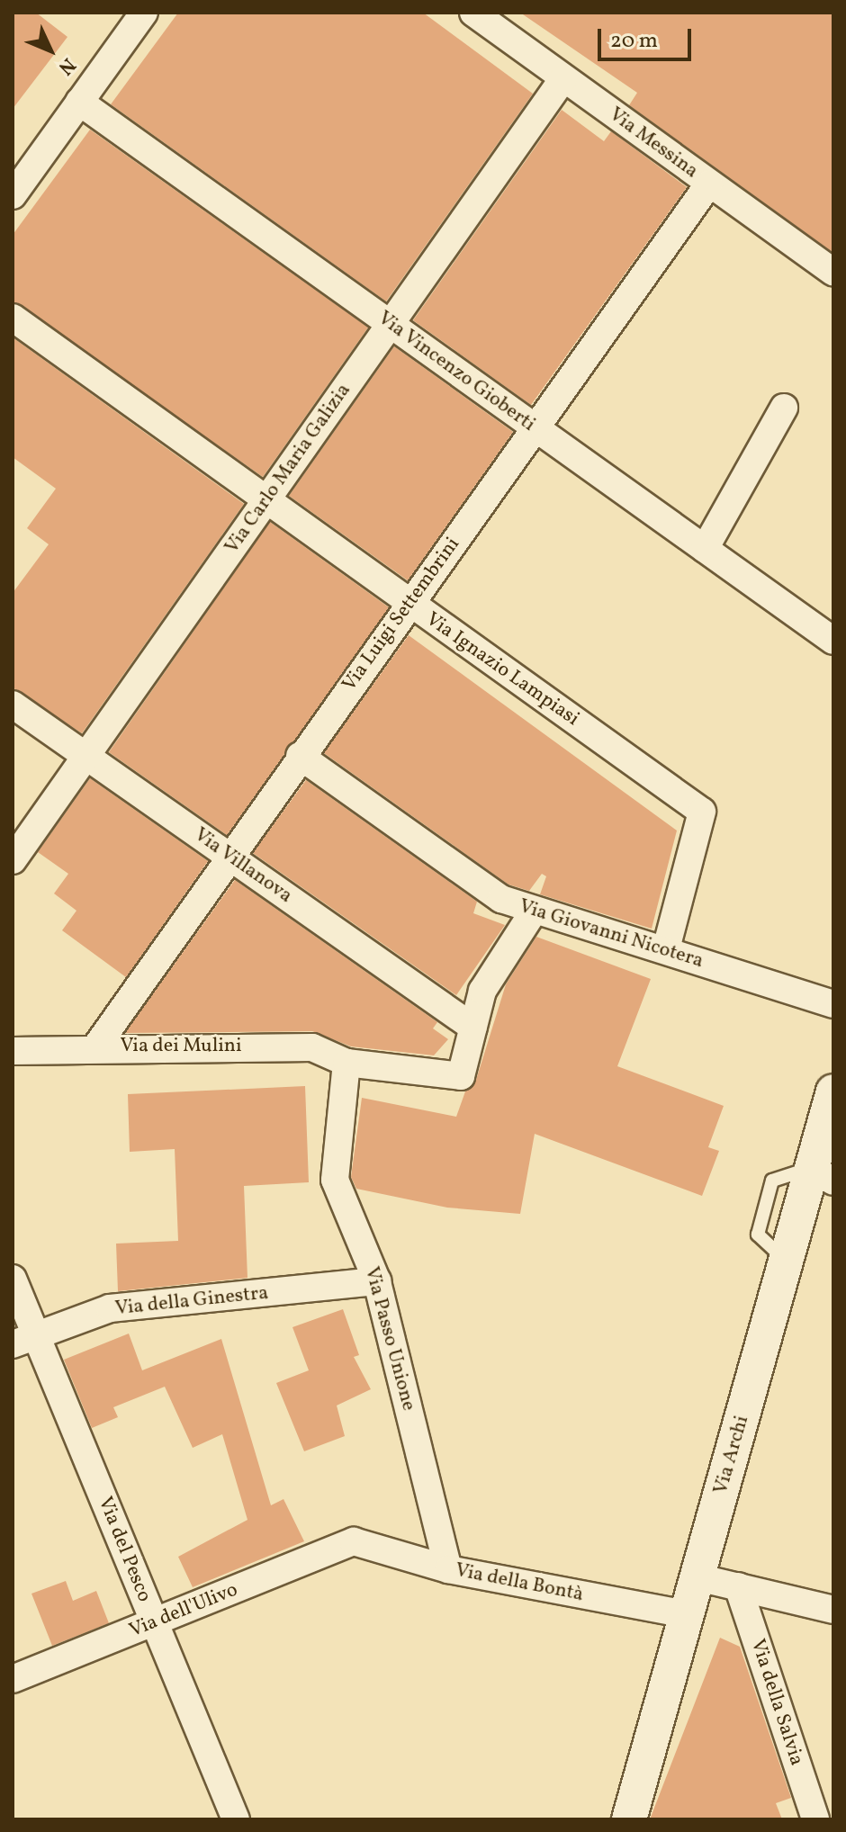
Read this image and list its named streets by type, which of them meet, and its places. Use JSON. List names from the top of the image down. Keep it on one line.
{"streets":{"street":["Via Messina","Via Vincenzo Gioberti","Via Carlo Maria Galizia","Via Luigi Settembrini","Via Ignazio Lampiasi","Via Villanova","Via Giovanni Nicotera","Via dei Mulini","Via della Ginestra","Via Passo Unione","Via Archi","Via del Pesco","Via della Bontà","Via dell'Ulivo","Via della Salvia"]},"crossings":[["Via Messina","Via Carlo Maria Galizia"],["Via Messina","Via Luigi Settembrini"],["Via Vincenzo Gioberti","Via Carlo Maria Galizia"],["Via Vincenzo Gioberti","Via Luigi Settembrini"],["Via Carlo Maria Galizia","Via Ignazio Lampiasi"],["Via Carlo Maria Galizia","Via Villanova"],["Via Luigi Settembrini","Via Ignazio Lampiasi"],["Via Luigi Settembrini","Via Villanova"],["Via Luigi Settembrini","Via Giovanni Nicotera"],["Via Luigi Settembrini","Via dei Mulini"],["Via Ignazio Lampiasi","Via Giovanni Nicotera"],["Via dei Mulini","Via Passo Unione"],["Via della Ginestra","Via Passo Unione"],["Via della Ginestra","Via del Pesco"],["Via Passo Unione","Via della Bontà"],["Via Archi","Via della Bontà"],["Via del Pesco","Via dell'Ulivo"],["Via della Bontà","Via dell'Ulivo"]],"scale_bar":"20 m","north":"bottom right"}
